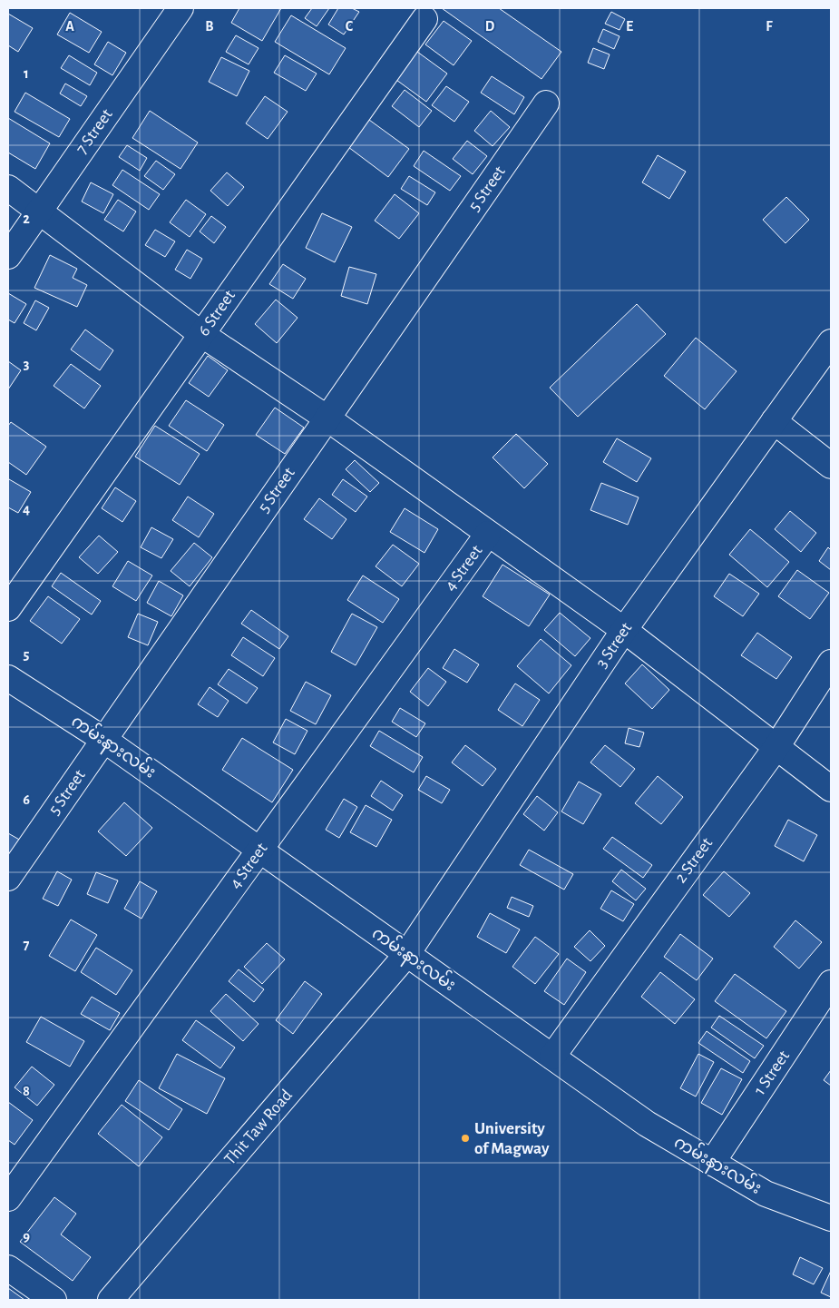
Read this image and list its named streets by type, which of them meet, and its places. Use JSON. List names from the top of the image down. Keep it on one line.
{"streets":{"street":["7 Street","5 Street","6 Street","4 Street","3 Street","ကမ်းနားလမ်း","2 Street","1 Street","Thit Taw Road"]},"crossings":[["5 Street","ကမ်းနားလမ်း"],["4 Street","ကမ်းနားလမ်း"],["3 Street","ကမ်းနားလမ်း"],["3 Street","Thit Taw Road"],["ကမ်းနားလမ်း","2 Street"],["ကမ်းနားလမ်း","1 Street"],["ကမ်းနားလမ်း","Thit Taw Road"]],"places":["University of Magway"],"grid":{"columns":["A","B","C","D","E","F"],"rows":["1","2","3","4","5","6","7","8","9"]}}
